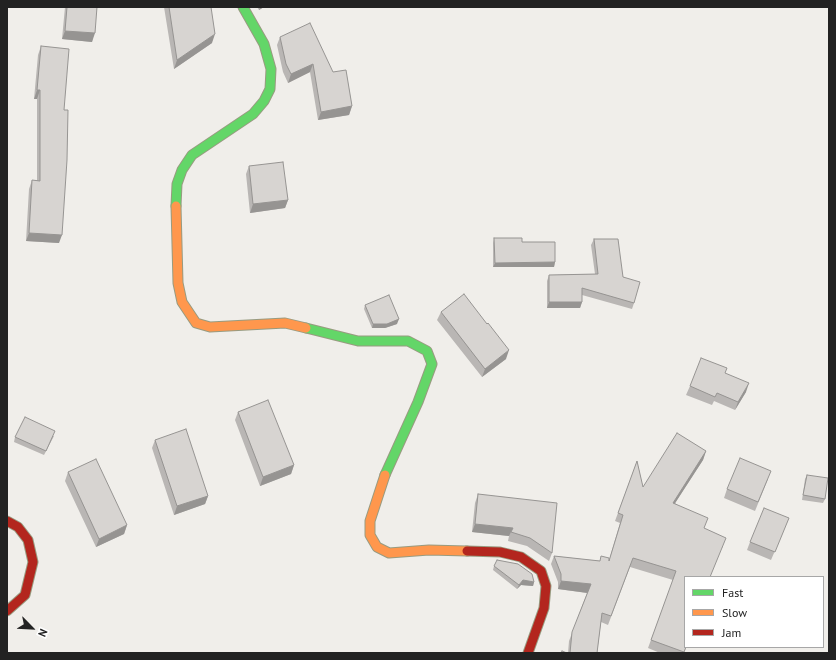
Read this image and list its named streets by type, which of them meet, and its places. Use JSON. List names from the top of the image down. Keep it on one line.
{"legend":["Fast","Slow","Jam"],"north":"bottom right"}
